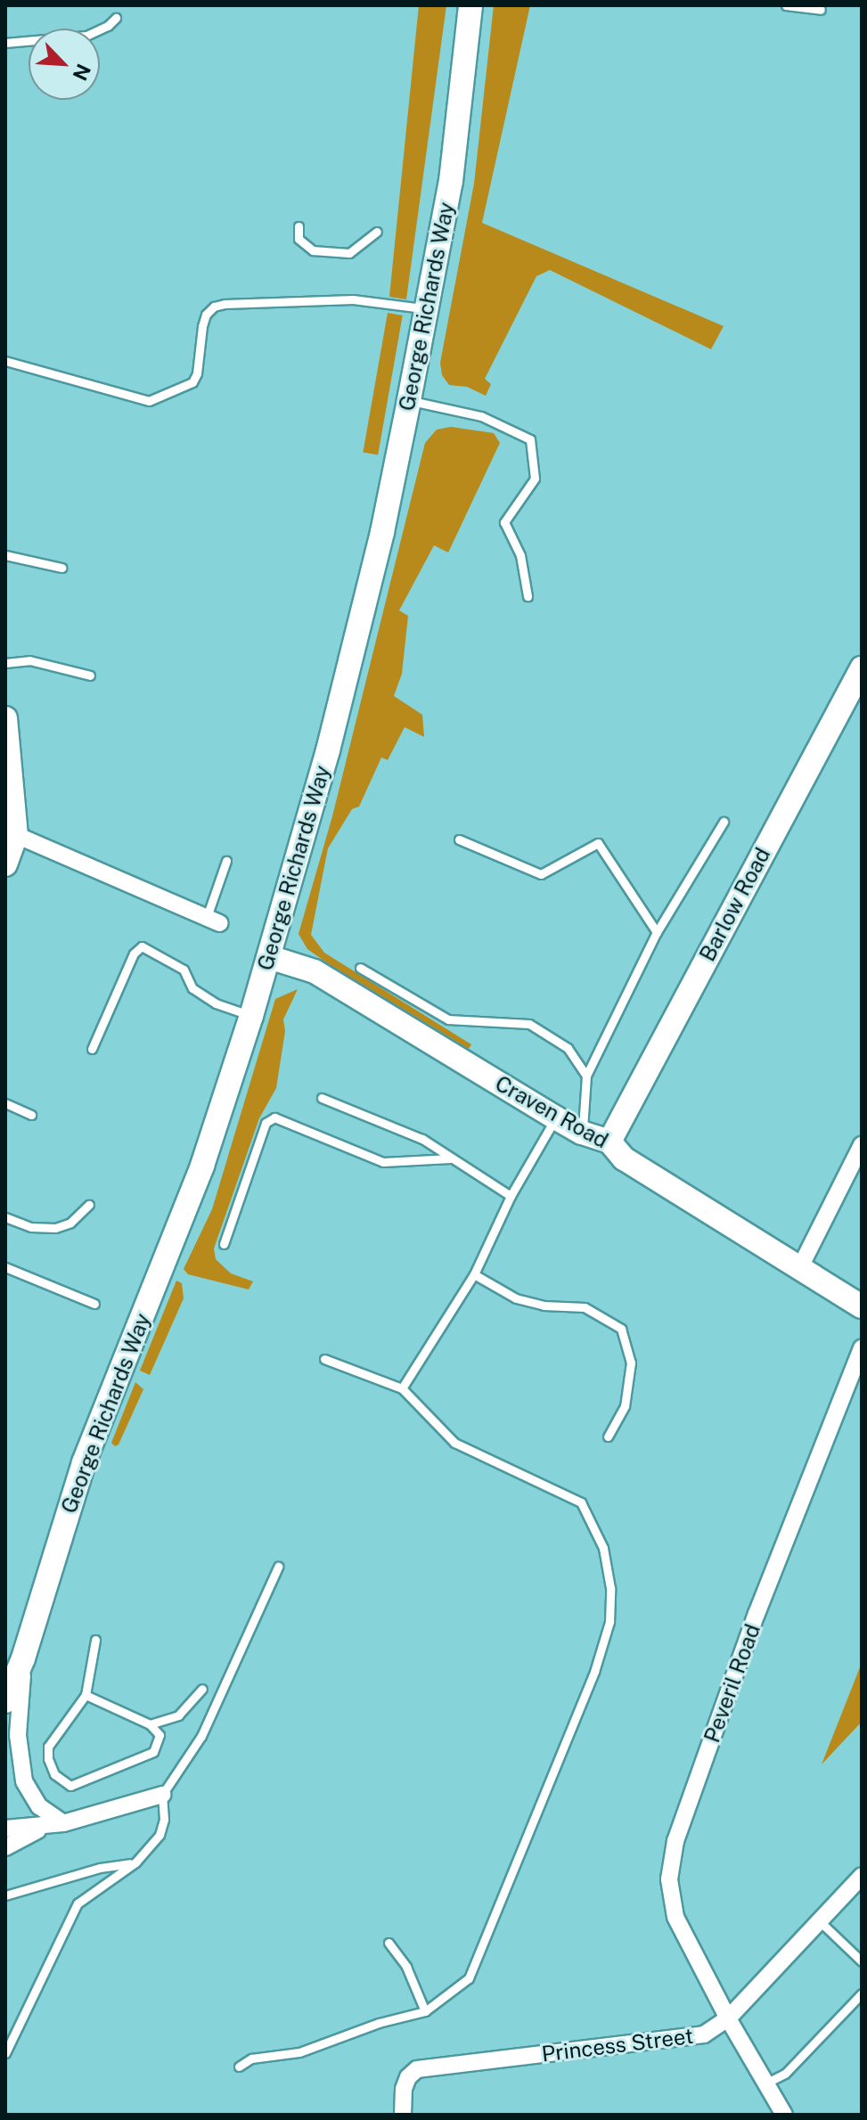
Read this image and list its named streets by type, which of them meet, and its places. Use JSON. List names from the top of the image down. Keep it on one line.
{"streets":{"street":["George Richards Way","Barlow Road","Craven Road","Peveril Road","Princess Street"]},"crossings":[["George Richards Way","Craven Road"],["Barlow Road","Craven Road"],["Peveril Road","Princess Street"]],"north":"bottom right"}
